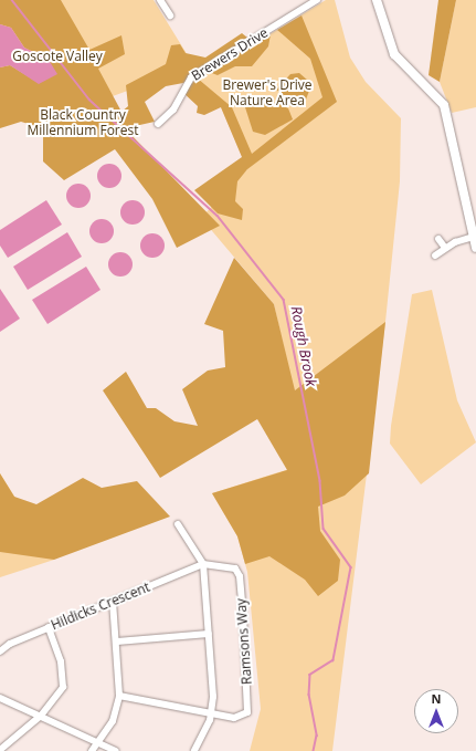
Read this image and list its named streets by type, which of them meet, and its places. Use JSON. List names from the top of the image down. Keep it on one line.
{"streets":{"street":["Brewers Drive","Hildicks Crescent","Ramsons Way"]},"crossings":[["Hildicks Crescent","Ramsons Way"]],"water":["Rough Brook"],"parks":["Goscote Valley","Brewer's Drive Nature Area","Black Country Millennium Forest"],"north":"top"}
